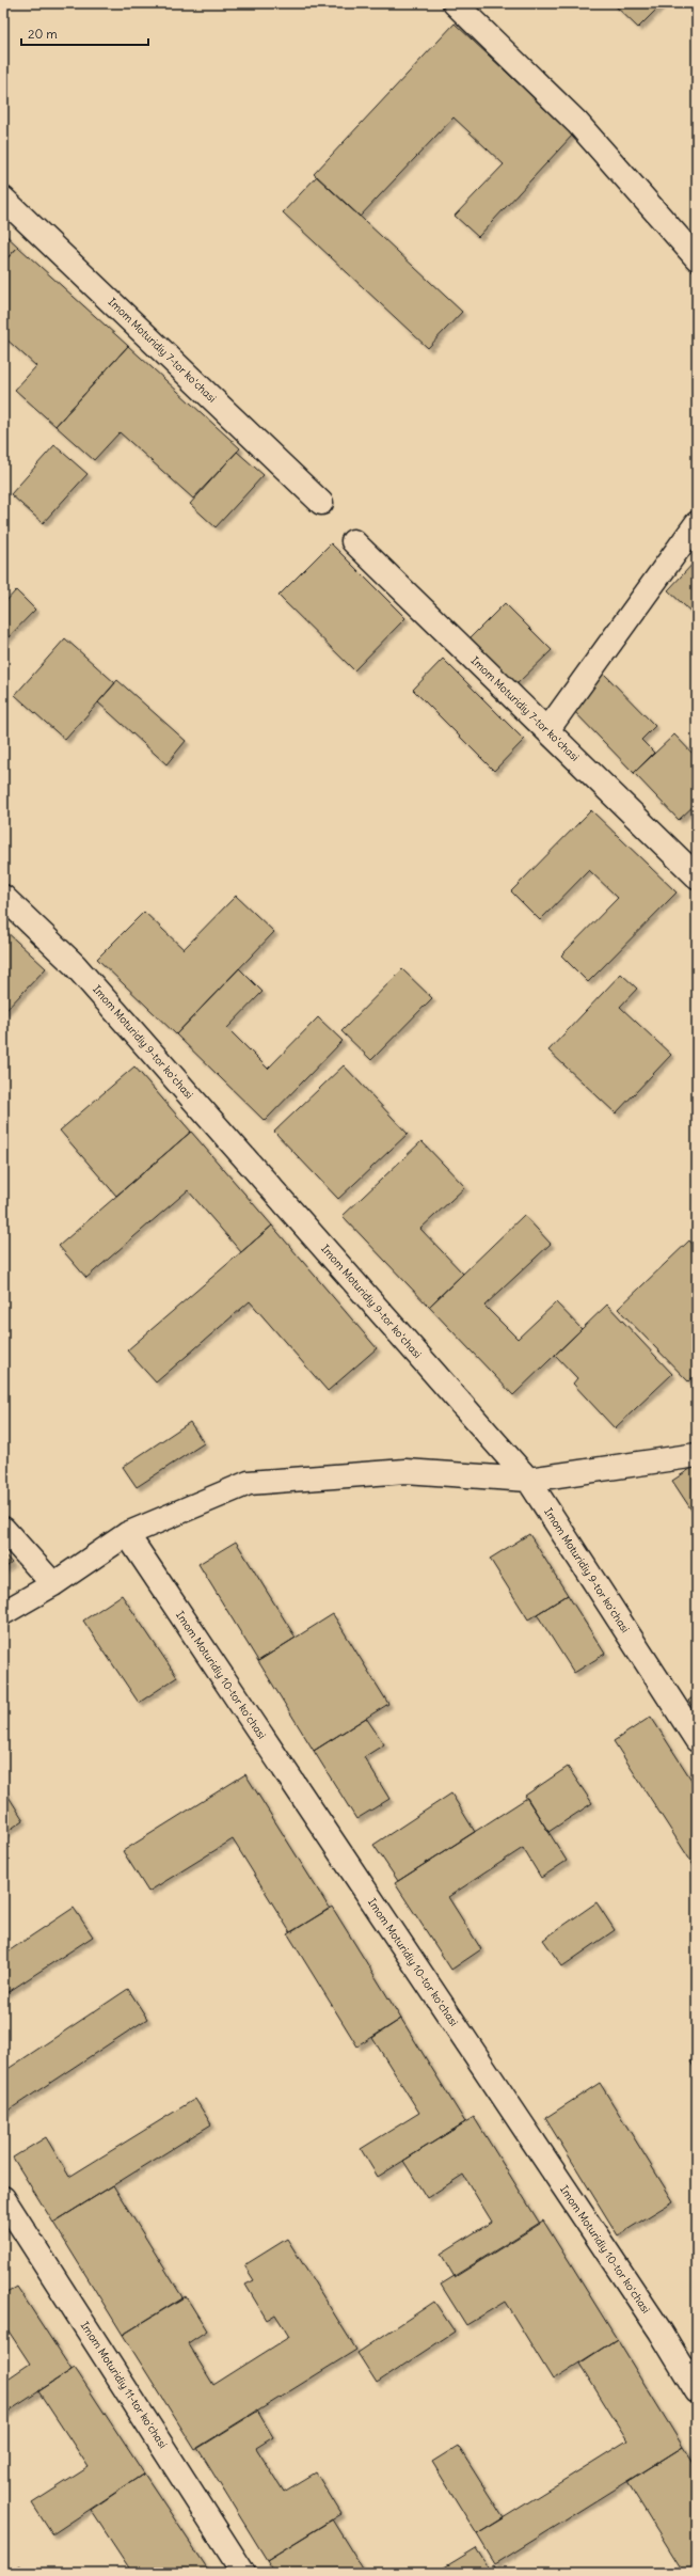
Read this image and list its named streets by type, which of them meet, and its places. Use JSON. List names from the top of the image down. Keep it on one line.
{"streets":{"street":["Imom Moturidiy 7-tor koʻchasi","Imom Moturidiy 9-tor koʻchasi","Imom Moturidiy 10-tor koʻchasi","Imom Moturidiy 11-tor koʻchasi"]},"scale_bar":"20 m"}
